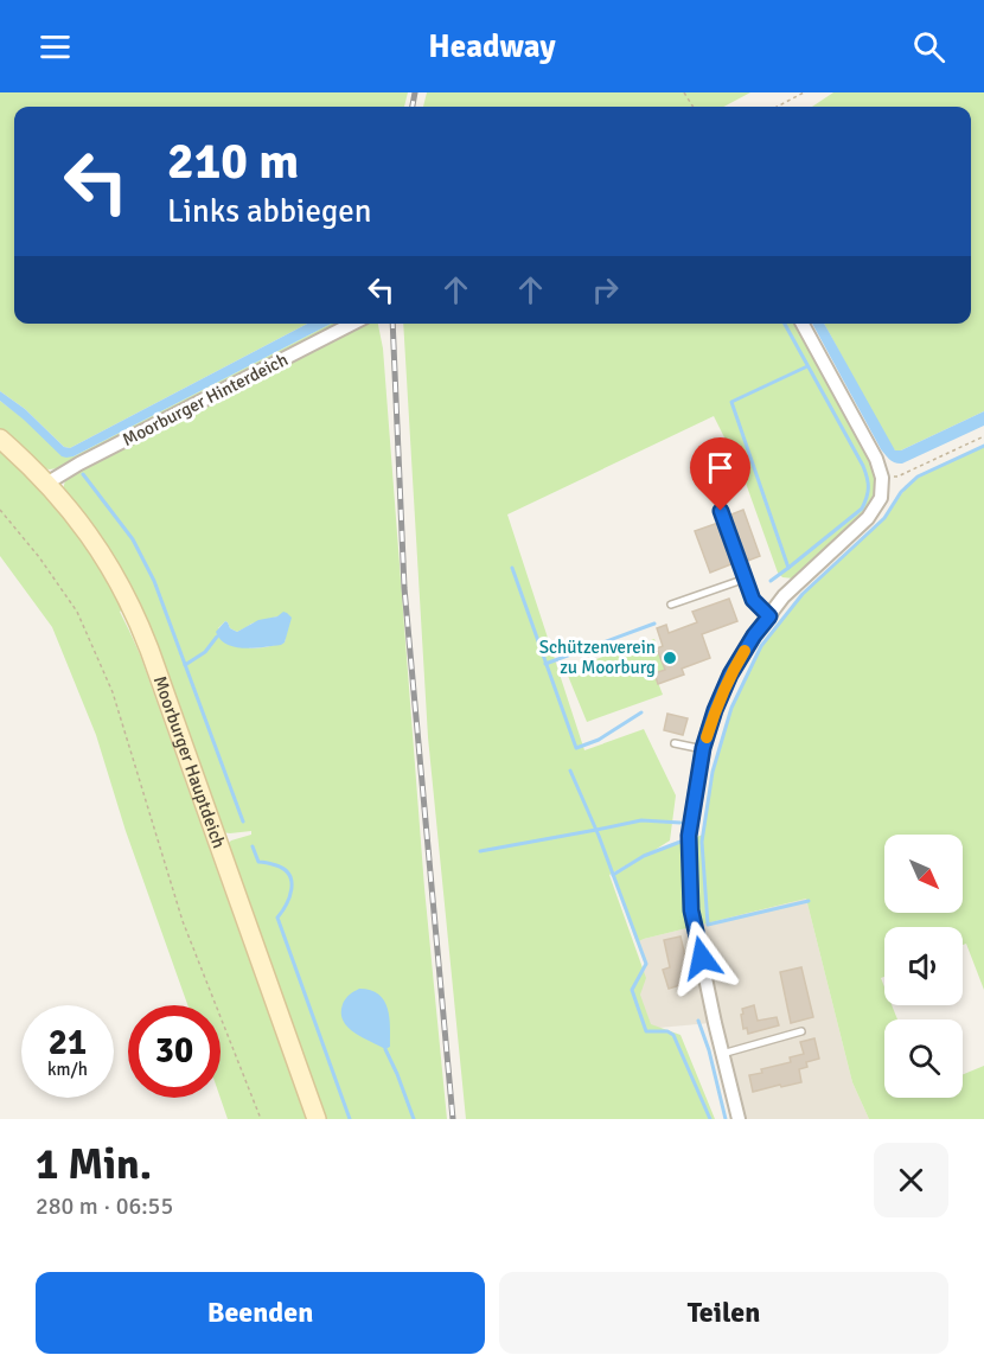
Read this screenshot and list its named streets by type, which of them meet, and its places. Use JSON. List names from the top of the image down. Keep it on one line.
{"streets":{"main road":["Moorburger Hauptdeich"],"street":["Moorburger Hinterdeich"]},"crossings":[["Moorburger Hinterdeich","Moorburger Hauptdeich"]],"places":["Schützenverein zu Moorburg"],"north":"bottom right","page":{"header":"Headway","turn":["210 m","Links abbiegen"],"speed":"21 km/h","limit":"30","heading":["1 Min.","280 m · 06:55"],"buttons":["Beenden","Teilen"]}}
